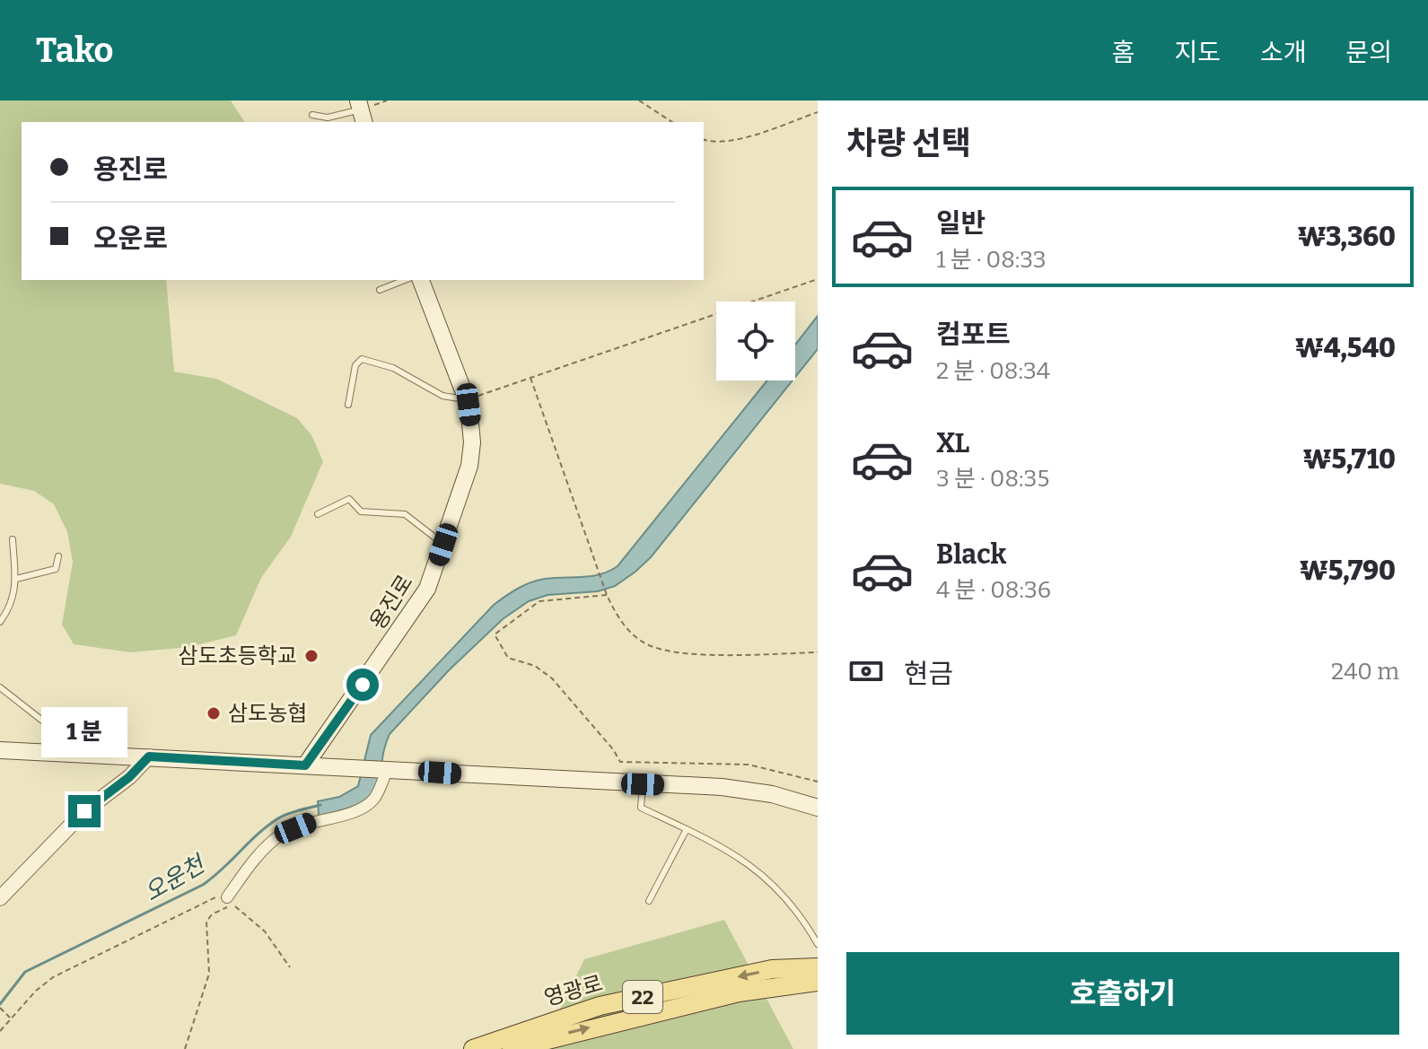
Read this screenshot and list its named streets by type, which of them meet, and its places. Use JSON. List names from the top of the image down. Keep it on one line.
{"streets":{"main road":["용진로","영광로","22"]},"water":["오운천"],"places":["삼도초등학교","삼도농협"],"page":{"header":"Tako","nav":["홈","지도","소개","문의"],"heading":"차량 선택","banner":["용진로","오운로"],"list":[{"name":"일반","note":"1 분 · 08:33","value":"₩3,360"},{"name":"컴포트","note":"2 분 · 08:34","value":"₩4,540"},{"name":"XL","note":"3 분 · 08:35","value":"₩5,710"},{"name":"Black","note":"4 분 · 08:36","value":"₩5,790"}],"pay":["현금","240 m"],"bubble":"1 분","buttons":"호출하기"}}
